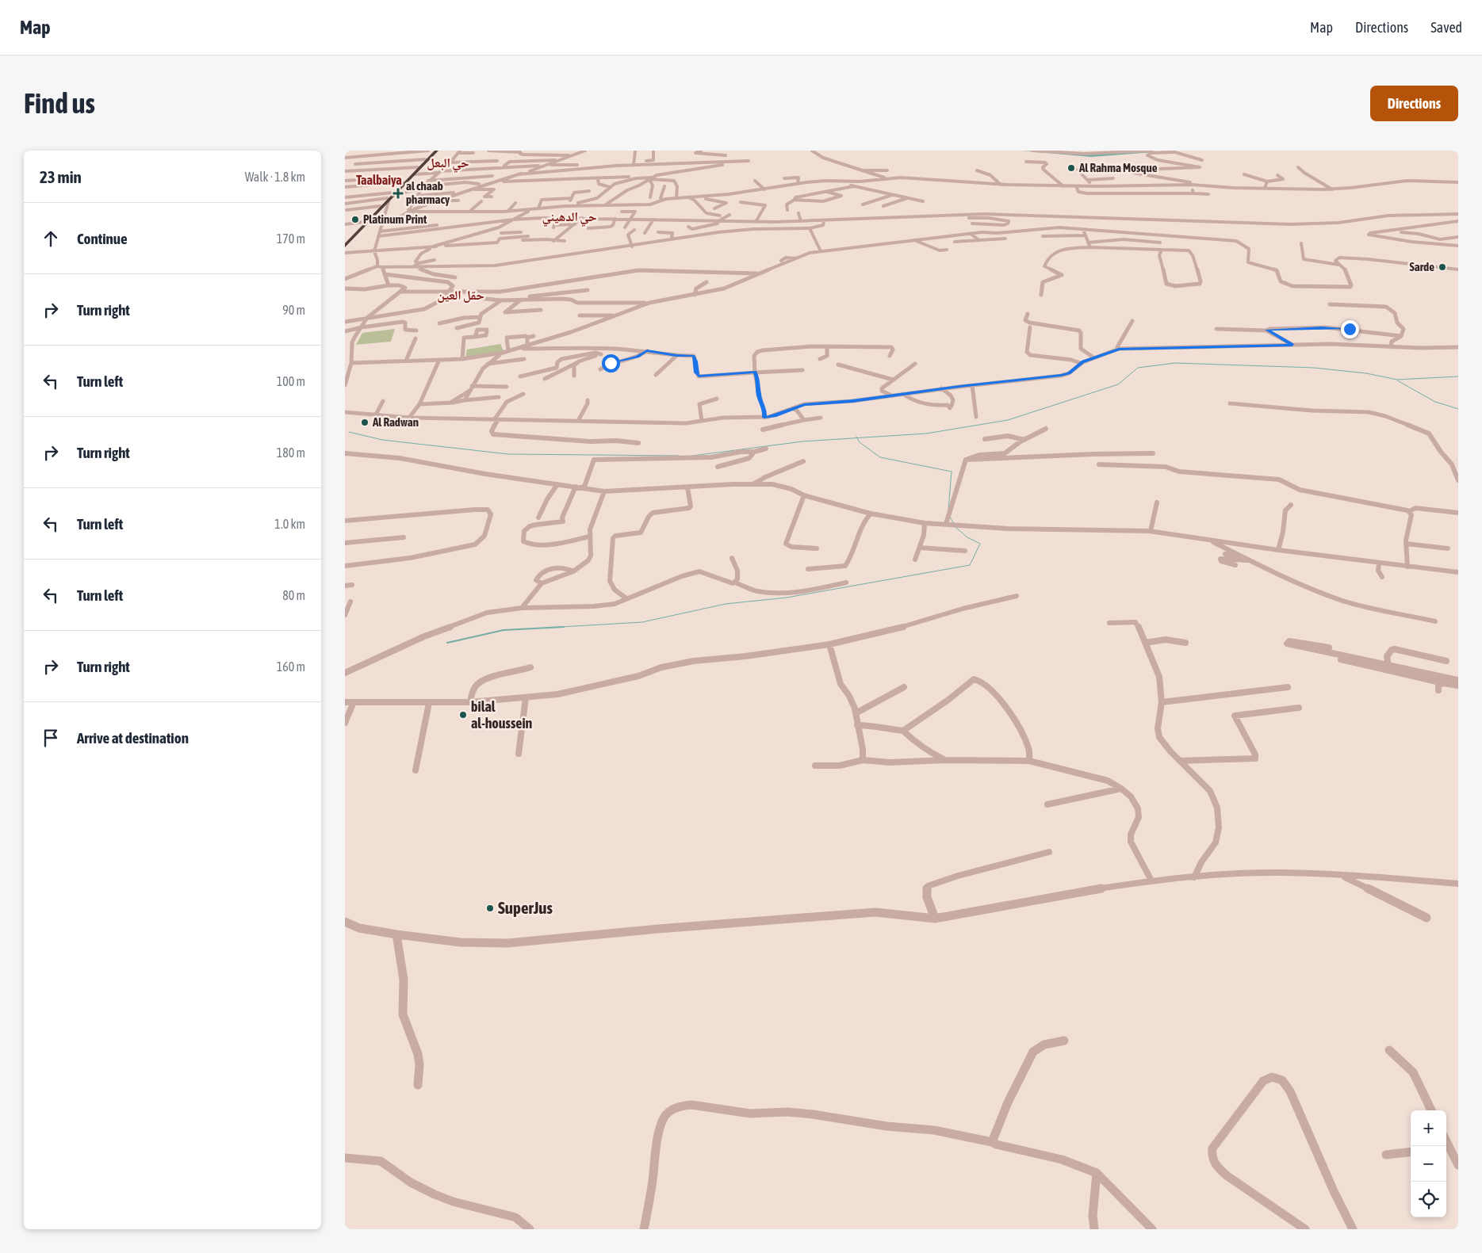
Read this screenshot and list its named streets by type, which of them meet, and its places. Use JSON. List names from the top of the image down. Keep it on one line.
{"districts":["حي البعل","Taalbaiya","حي الدهيني","حقل العين"],"places":{"other":["Al Rahma Mosque","Platinum Print","Sarde","Al Radwan","bilal al-houssein","SuperJus"],"health":["al chaab pharmacy"]},"page":{"header":"Map","nav":["Map","Directions","Saved"],"buttons":"Directions","title":"Find us","heading":["23 min","Walk · 1.8 km"],"list":[["Continue","170 m"],["Turn right","90 m"],["Turn left","100 m"],["Turn right","180 m"],["Turn left","1.0 km"],["Turn left","80 m"],["Turn right","160 m"],"Arrive at destination"],"map_buttons":["+","−"]}}
